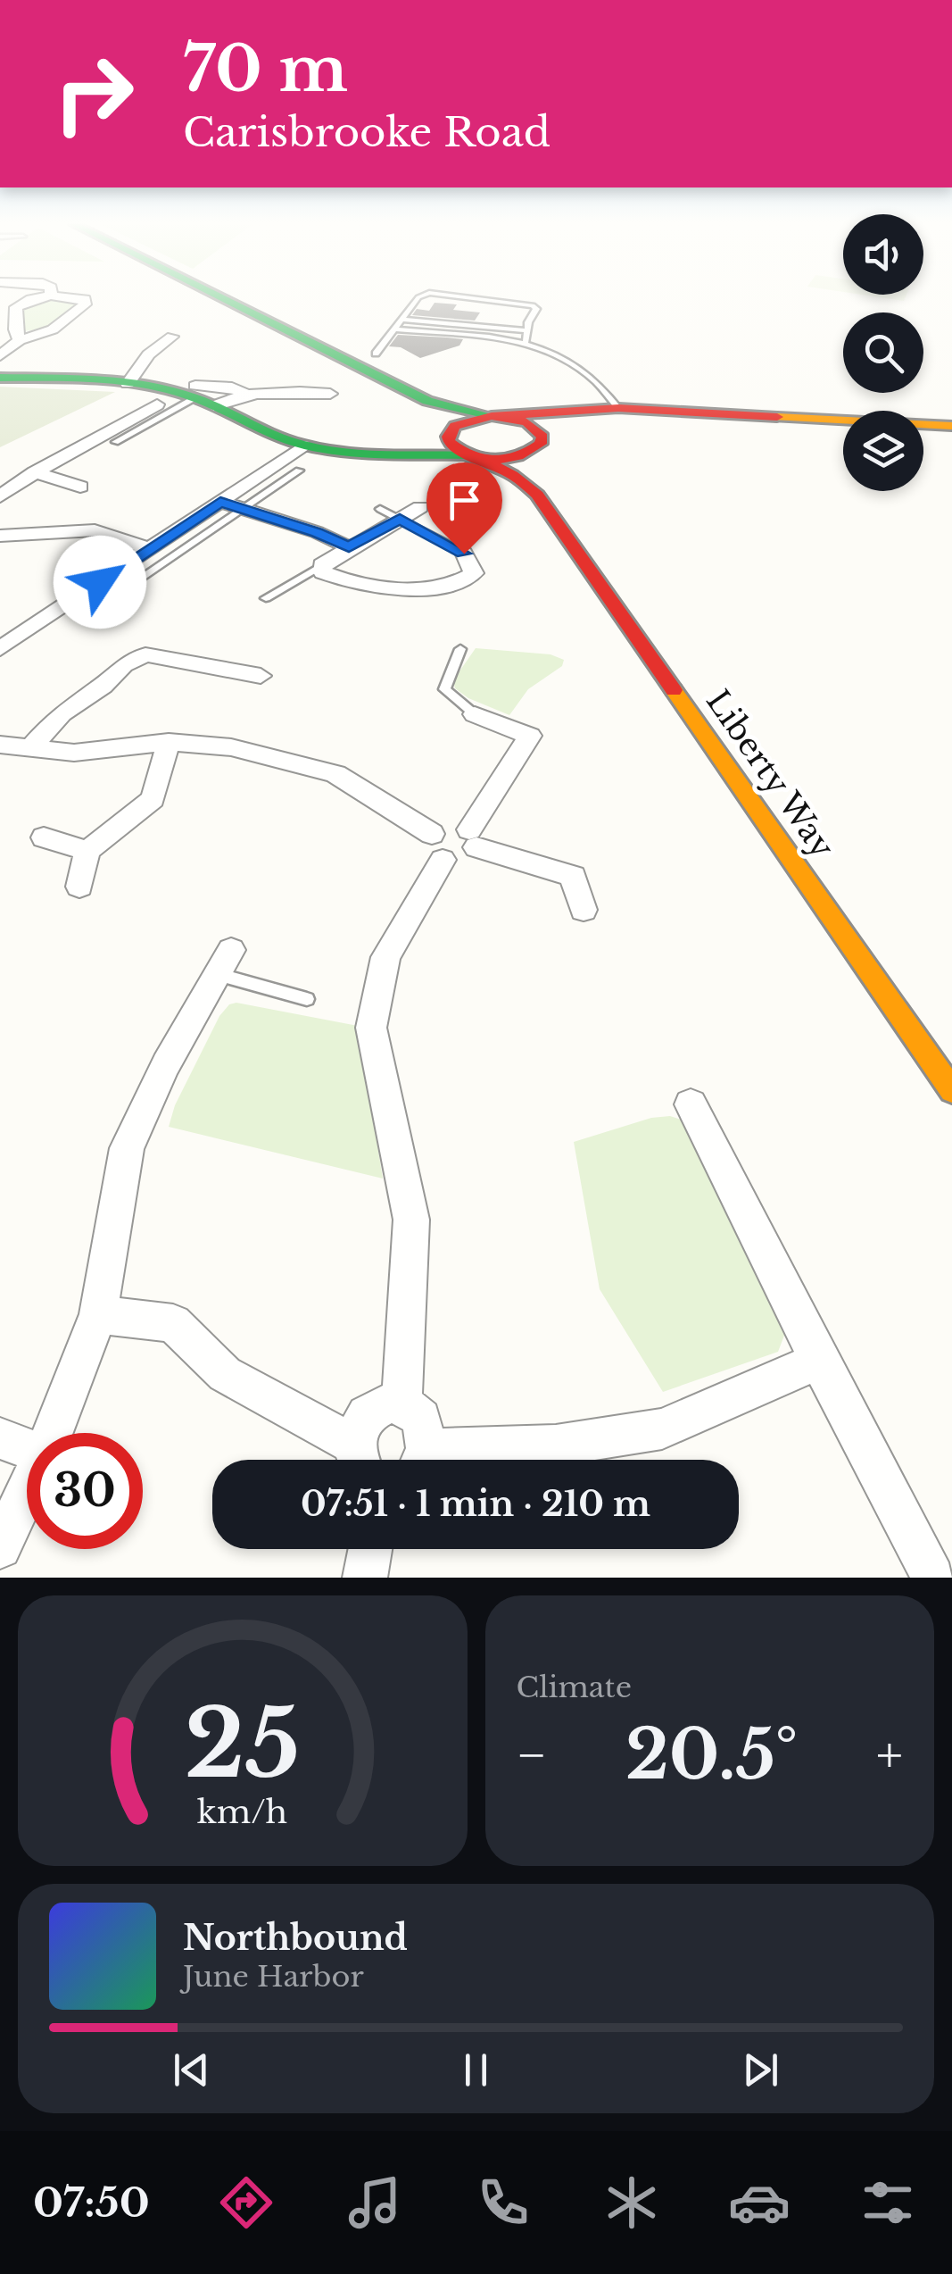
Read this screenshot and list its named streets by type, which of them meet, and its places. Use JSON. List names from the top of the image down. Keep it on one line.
{"streets":{"main road":["Liberty Way"]},"page":{"turn":["70 m","Carisbrooke Road"],"limit":"30","trip":"07:51 · 1 min · 210 m","tile":"Climate","heat":["−","20.5°","+"],"song":["Northbound","June Harbor"],"tabs":"07:50","gauge":["25","km/h"]}}
